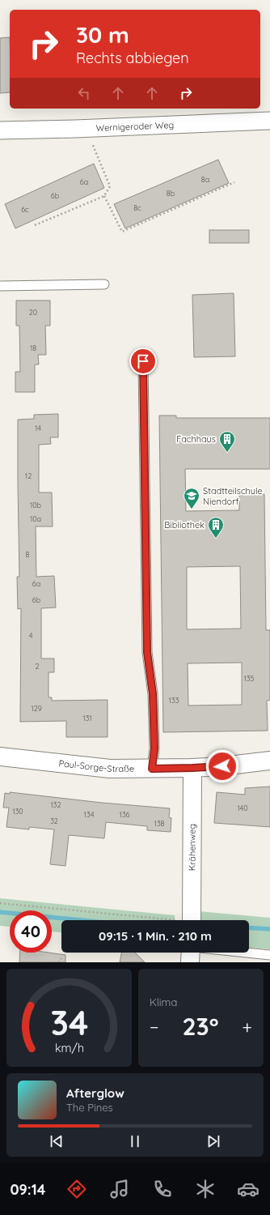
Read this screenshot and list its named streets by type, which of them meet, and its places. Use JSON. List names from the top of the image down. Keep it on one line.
{"streets":{"street":["Wernigeroder Weg","Paul-Sorge-Straße","Krähenweg"]},"crossings":[["Paul-Sorge-Straße","Krähenweg"]],"places":{"building":["Fachhaus","Bibliothek"],"school or university":["Stadtteilschule Niendorf"]},"house_numbers":["8a","6a","8b","6b","8c","6c","20","18","14","12","10b","10a","8","6a","6b","4","2","135","133","129","131","132","140","130","134","136","32","138"],"page":{"turn":["30 m","Rechts abbiegen"],"limit":"40","trip":"09:15 · 1 Min. · 210 m","tile":"Klima","heat":["−","23°","+"],"song":["Afterglow","The Pines"],"tabs":"09:14","gauge":["34","km/h"]}}
